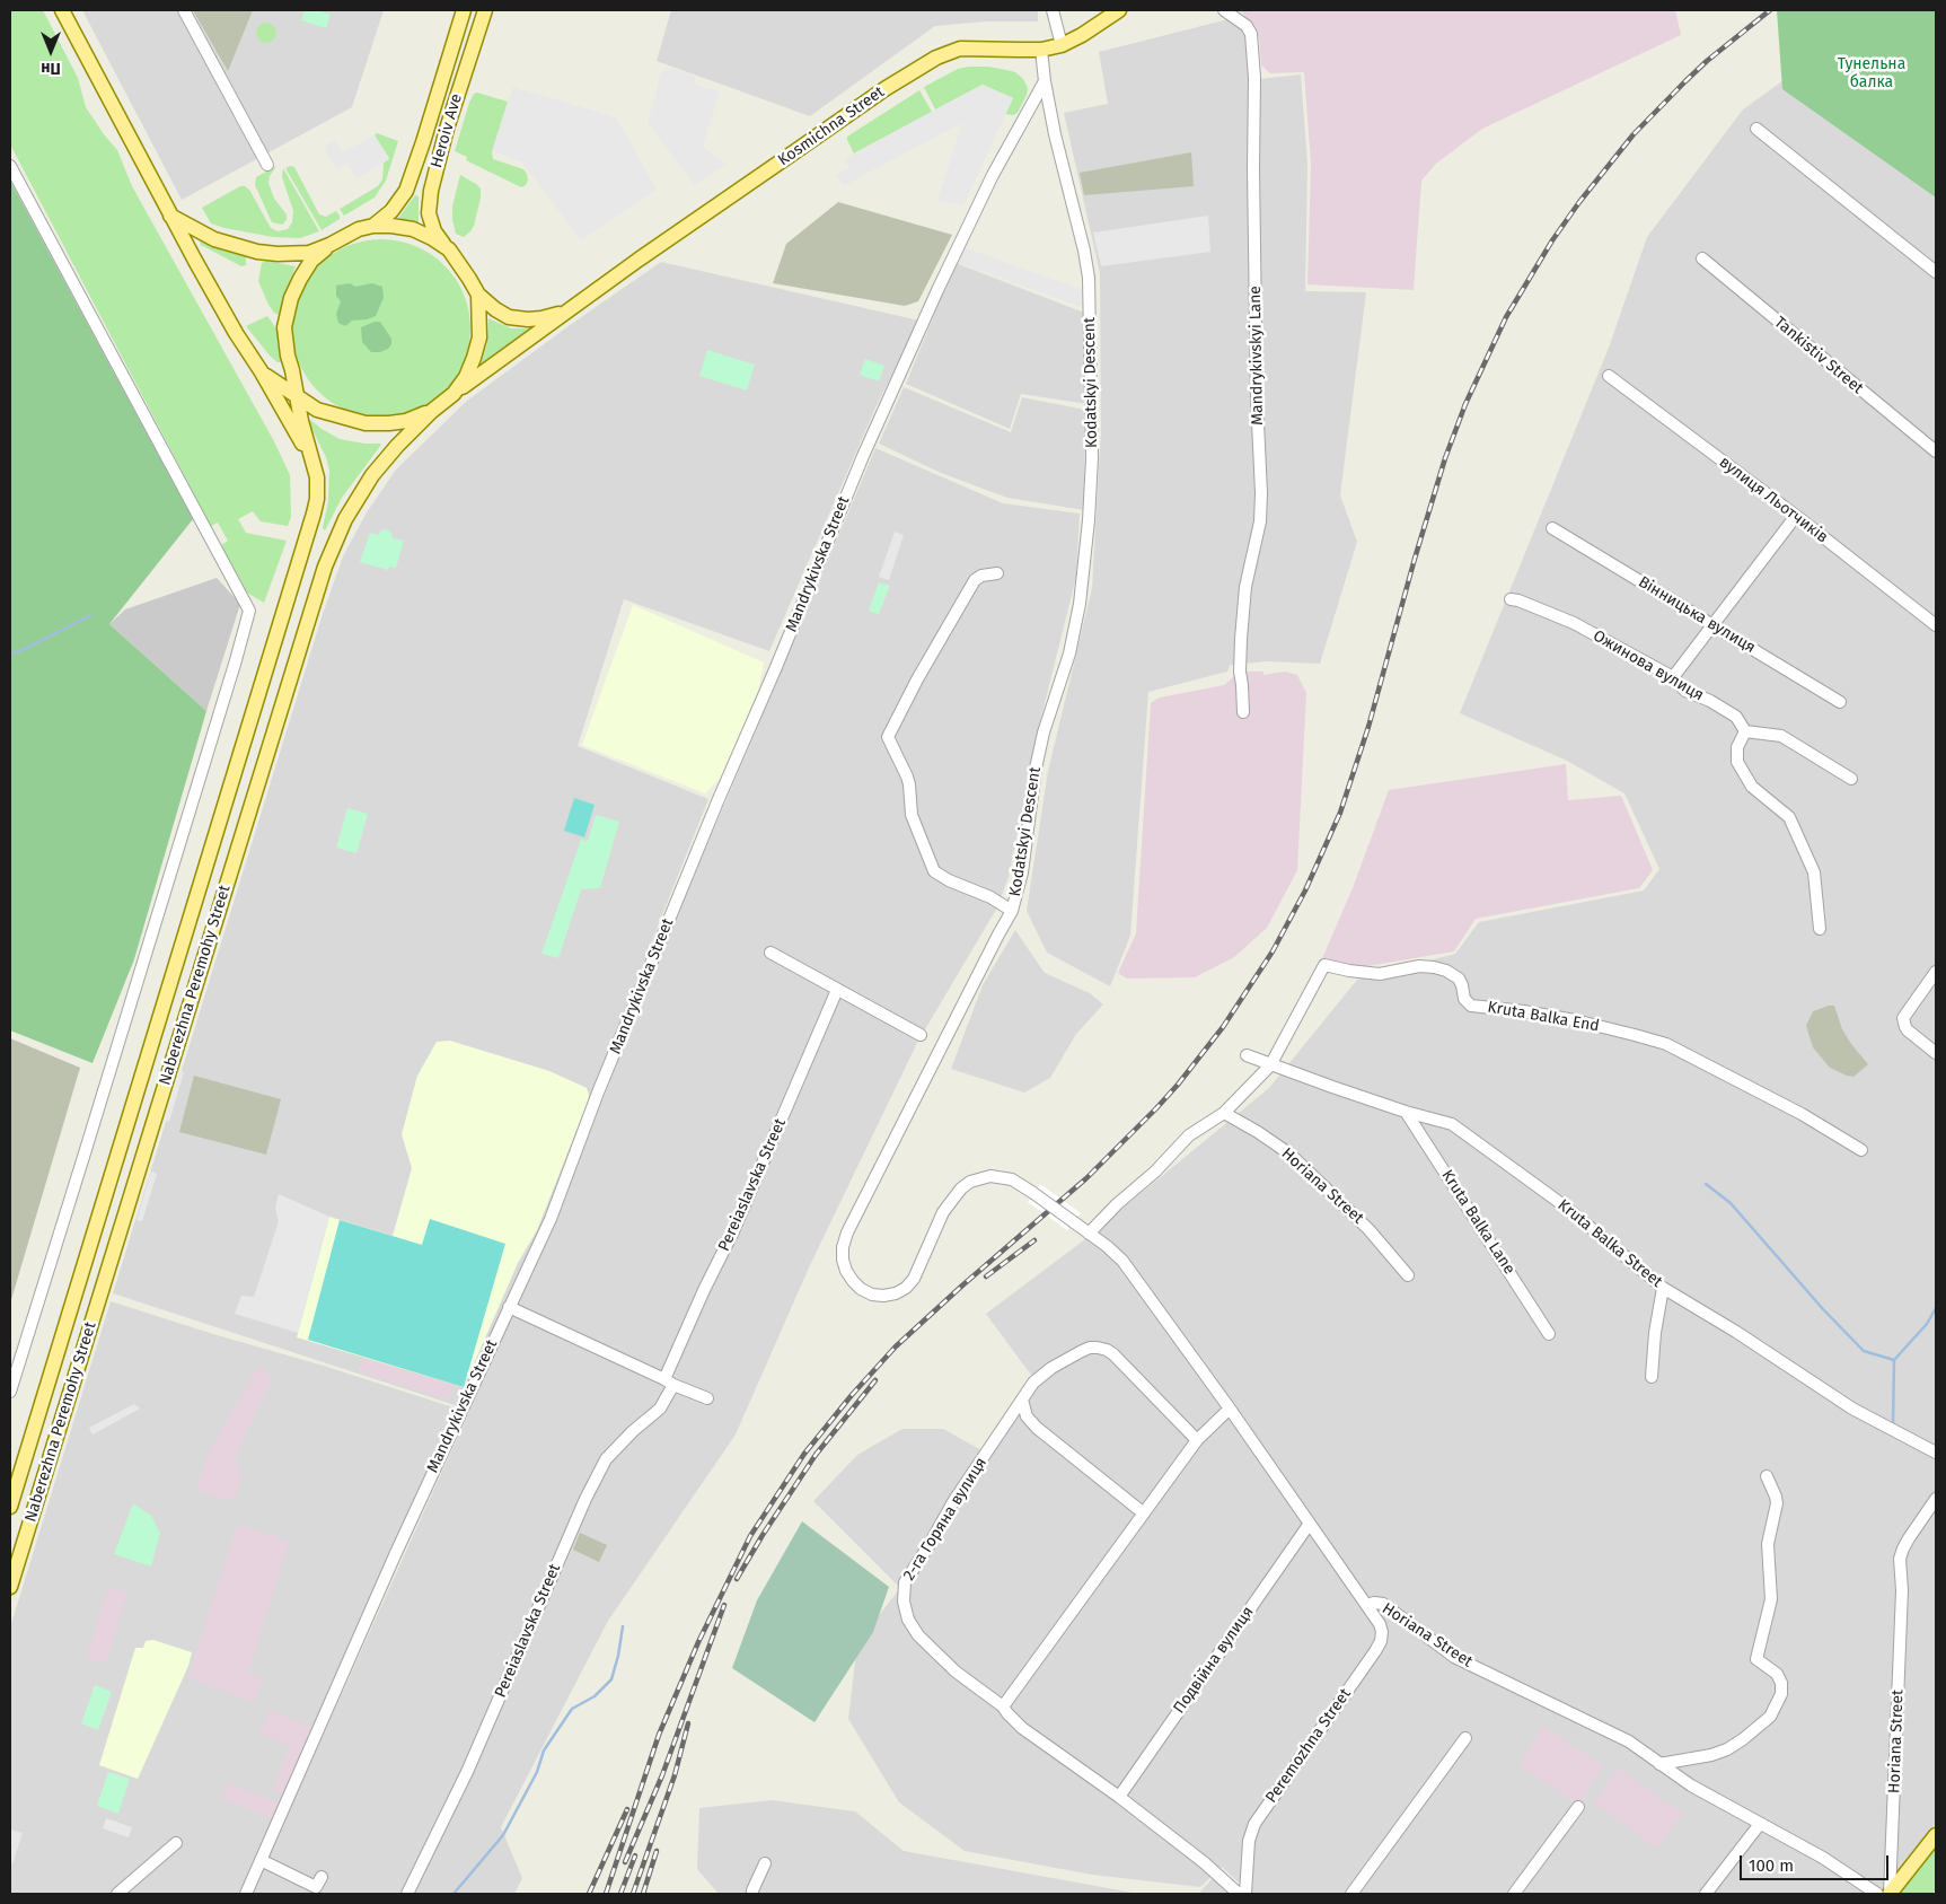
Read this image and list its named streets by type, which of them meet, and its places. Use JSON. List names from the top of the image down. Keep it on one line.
{"streets":{"main road":["Kosmichna Street","Heroiv Ave","Naberezhna Peremohy Street"],"street":["Mandrykivskyi Lane","Tankistiv Street","Kodatskyi Descent","вулиця Льотчиків","Mandrykivska Street","Вінницька вулиця","Ожинова вулиця","Kruta Balka End","Pereiaslavska Street","Horiana Street","Kruta Balka Lane","Kruta Balka Street","2-га Горяна вулиця","Подвійна вулиця","Peremozhna Street"]},"crossings":[["Kosmichna Street","Heroiv Ave"],["Kosmichna Street","Kodatskyi Descent"],["Kosmichna Street","Naberezhna Peremohy Street"],["Heroiv Ave","Naberezhna Peremohy Street"],["Kodatskyi Descent","Mandrykivska Street"],["Kodatskyi Descent","Horiana Street"],["Kruta Balka End","Kruta Balka Street"],["Horiana Street","Подвійна вулиця"],["Horiana Street","Peremozhna Street"],["Kruta Balka Lane","Kruta Balka Street"],["2-га Горяна вулиця","Подвійна вулиця"]],"parks":["Тунельна балка"],"scale_bar":"100 m","north":"bottom"}
